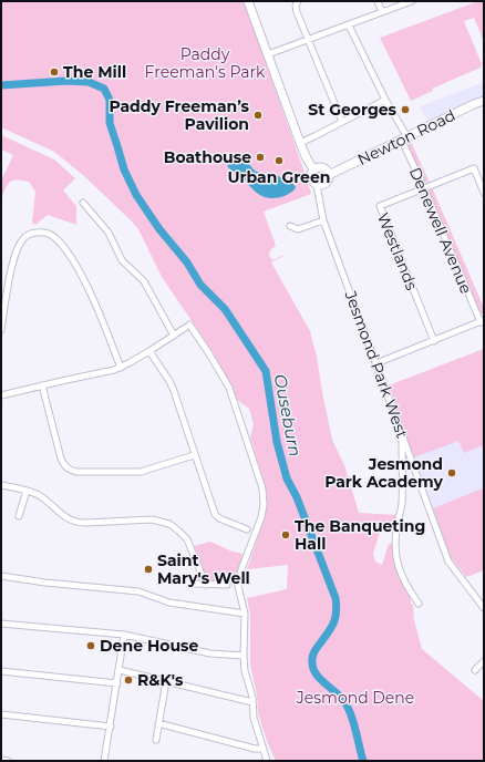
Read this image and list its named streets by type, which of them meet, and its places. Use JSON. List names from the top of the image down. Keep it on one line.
{"streets":{"street":["Newton Road","Denewell Avenue","Westlands","Jesmond Park West"]},"crossings":[["Newton Road","Denewell Avenue"],["Newton Road","Jesmond Park West"],["Denewell Avenue","Westlands"]],"water":["Ouseburn"],"parks":["Paddy Freeman's Park","Jesmond Dene"],"places":["The Mill","St Georges","Paddy Freeman’s Pavilion","Boathouse","Urban Green","Jesmond Park Academy","The Banqueting Hall","Saint Mary's Well","Dene House","R&K's"]}
